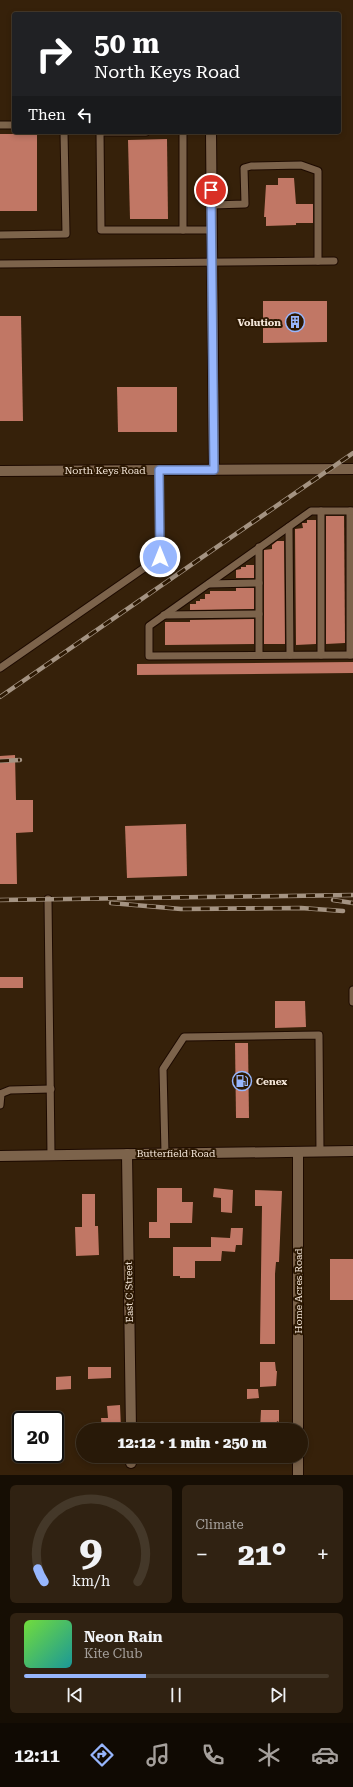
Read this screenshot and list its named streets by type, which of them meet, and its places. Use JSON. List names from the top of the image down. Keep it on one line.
{"streets":{"street":["North Keys Road","Butterfield Road","Home Acres Road","East C Street"]},"crossings":[["Butterfield Road","Home Acres Road"],["Butterfield Road","East C Street"]],"places":{"building":["Volution"],"fuel station":["Cenex"]},"page":{"turn":["50 m","North Keys Road"],"then":"Then","limit":"20","trip":"12:12 · 1 min · 250 m","tile":"Climate","heat":["−","21°","+"],"song":["Neon Rain","Kite Club"],"tabs":"12:11","gauge":["9","km/h"]}}
